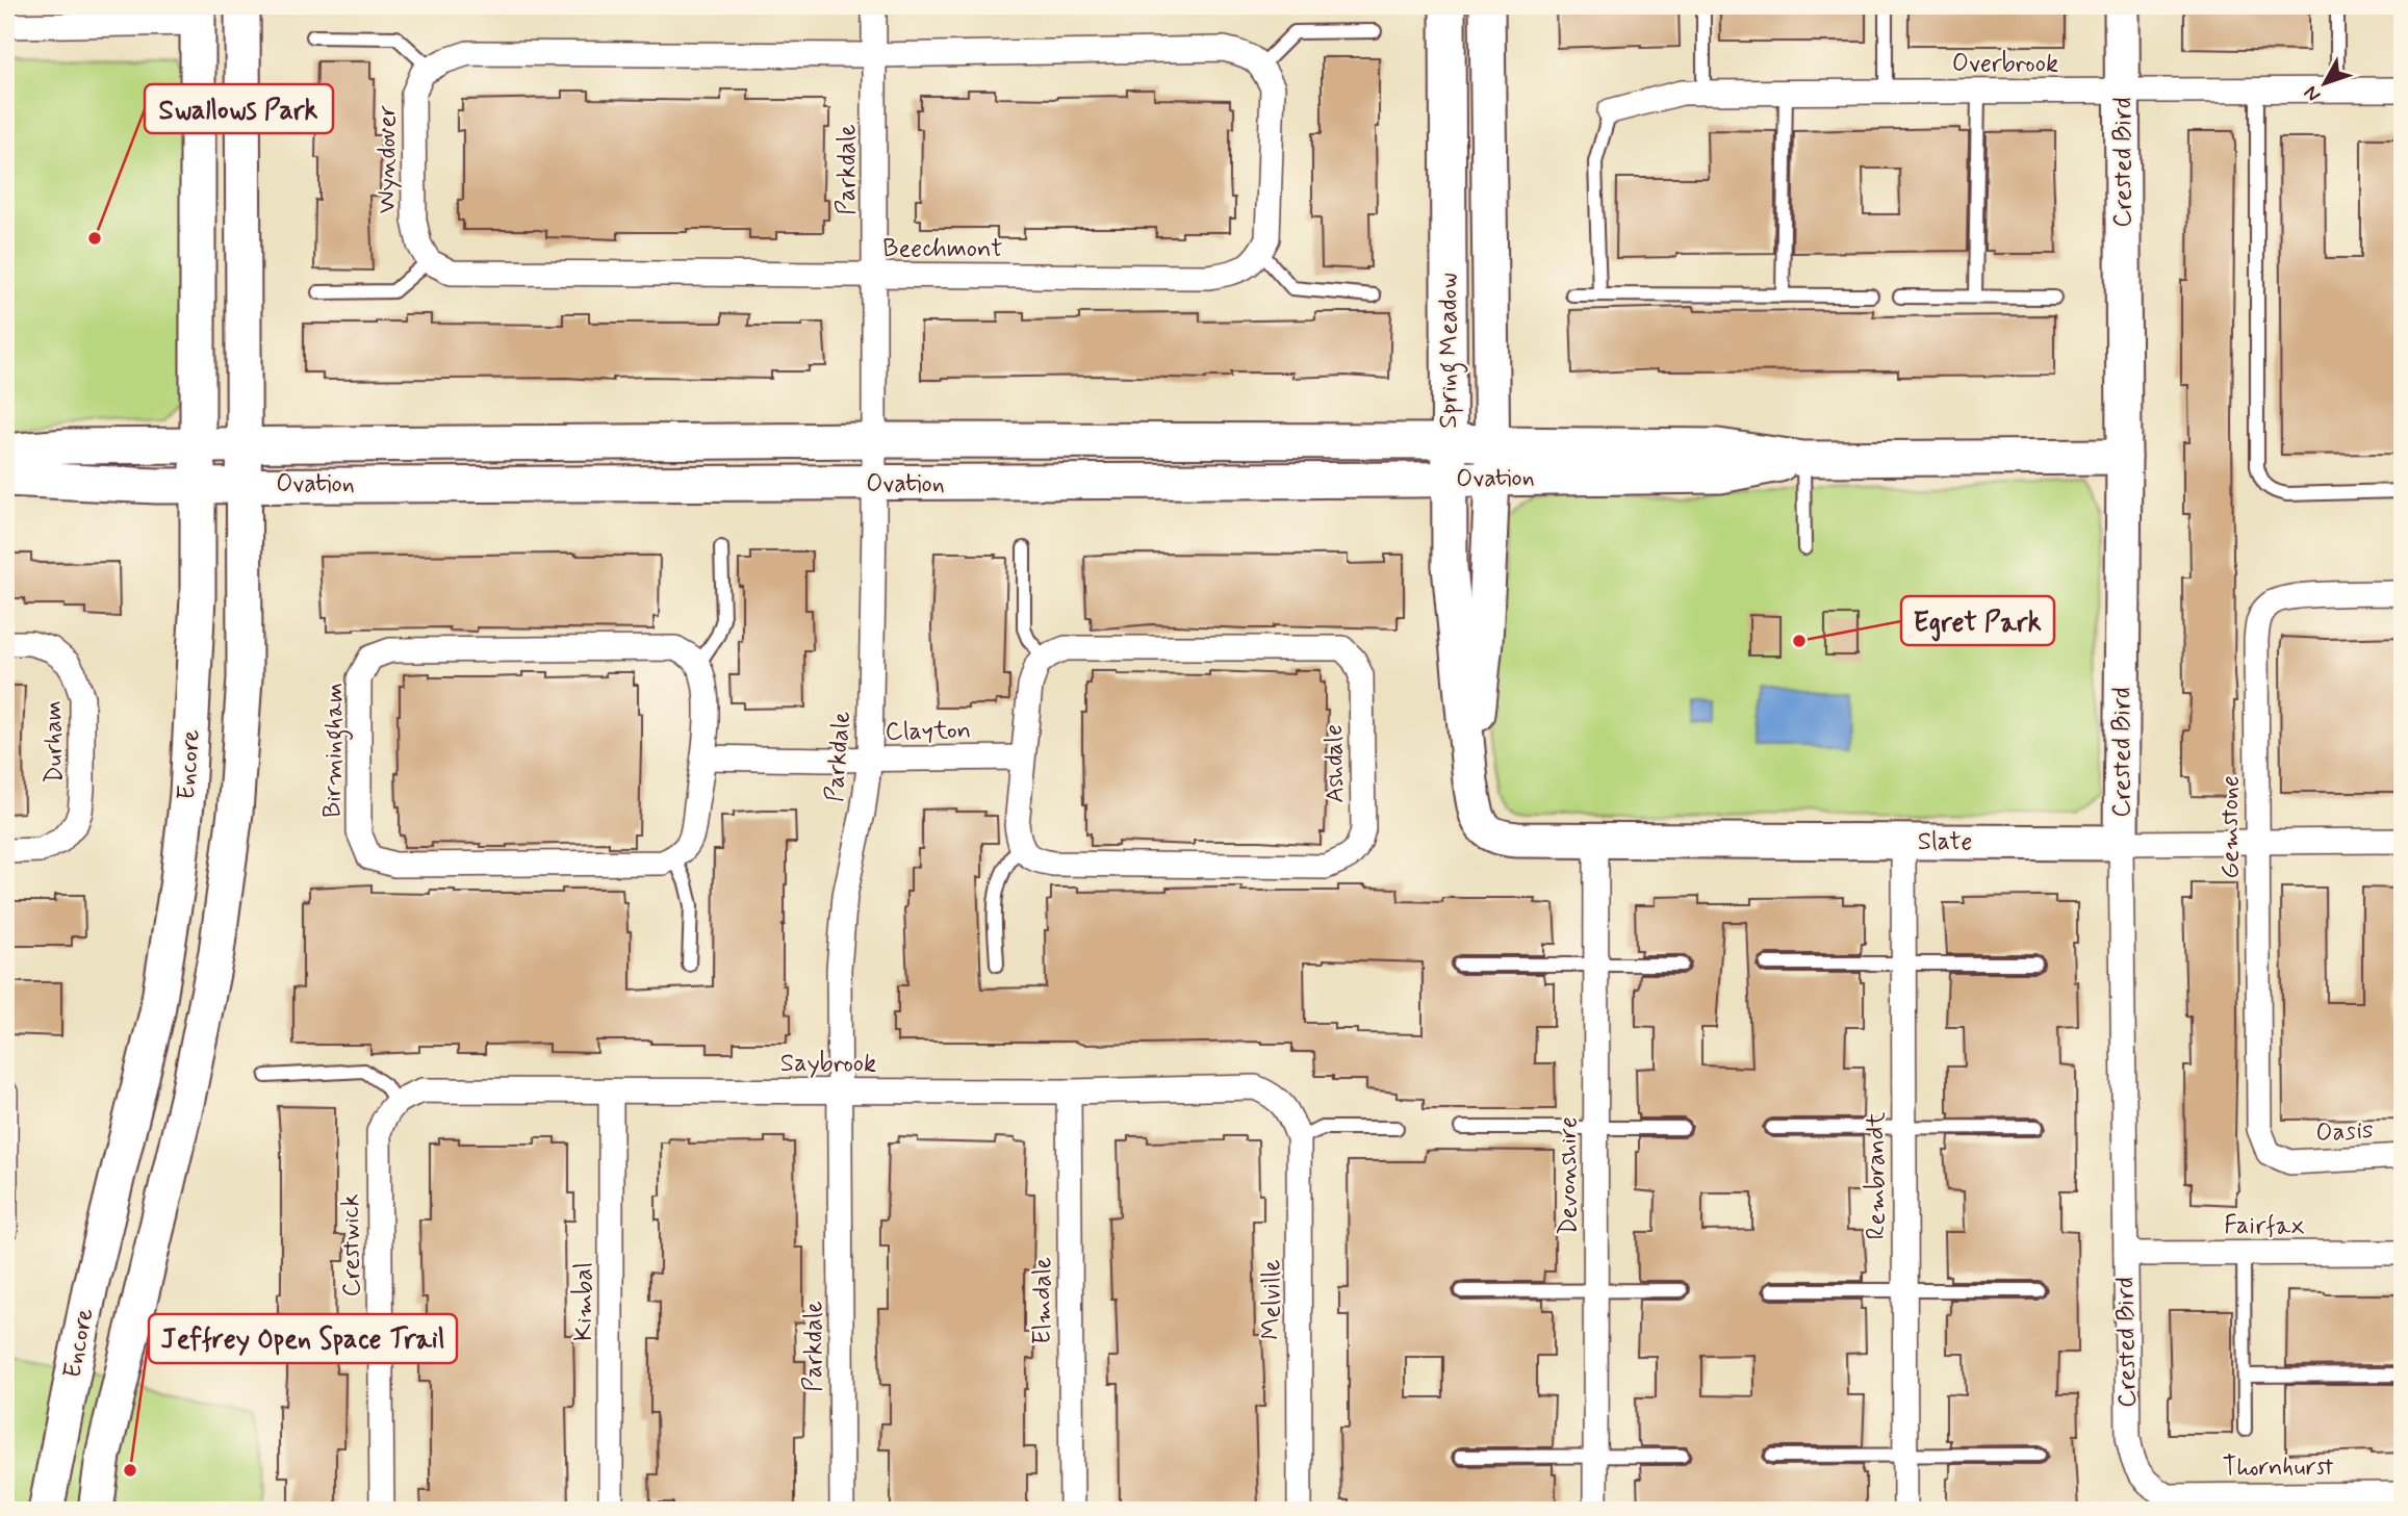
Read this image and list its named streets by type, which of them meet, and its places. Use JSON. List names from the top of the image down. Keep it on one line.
{"streets":{"street":["Overbrook","Wyndover","Crested Bird","Parkdale","Beechmont","Spring Meadow","Ovation","Clayton","Durham","Birmingham","Ashdale","Encore","Gemstone","Slate","Saybrook","Oasis","Devonshire","Rembrandt","Fairfax","Crestwick","Melville","Elmdale","Kimbal","Thornhurst"]},"crossings":[["Overbrook","Crested Bird"],["Wyndover","Beechmont"],["Crested Bird","Ovation"],["Crested Bird","Slate"],["Crested Bird","Fairfax"],["Crested Bird","Thornhurst"],["Parkdale","Beechmont"],["Parkdale","Ovation"],["Parkdale","Clayton"],["Parkdale","Saybrook"],["Spring Meadow","Ovation"],["Spring Meadow","Slate"],["Ovation","Encore"],["Gemstone","Slate"],["Gemstone","Oasis"],["Slate","Devonshire"],["Slate","Rembrandt"],["Saybrook","Crestwick"],["Saybrook","Melville"],["Saybrook","Elmdale"],["Saybrook","Kimbal"]],"places":["Swallows Park","Egret Park","Jeffrey Open Space Trail"],"north":"bottom left"}
